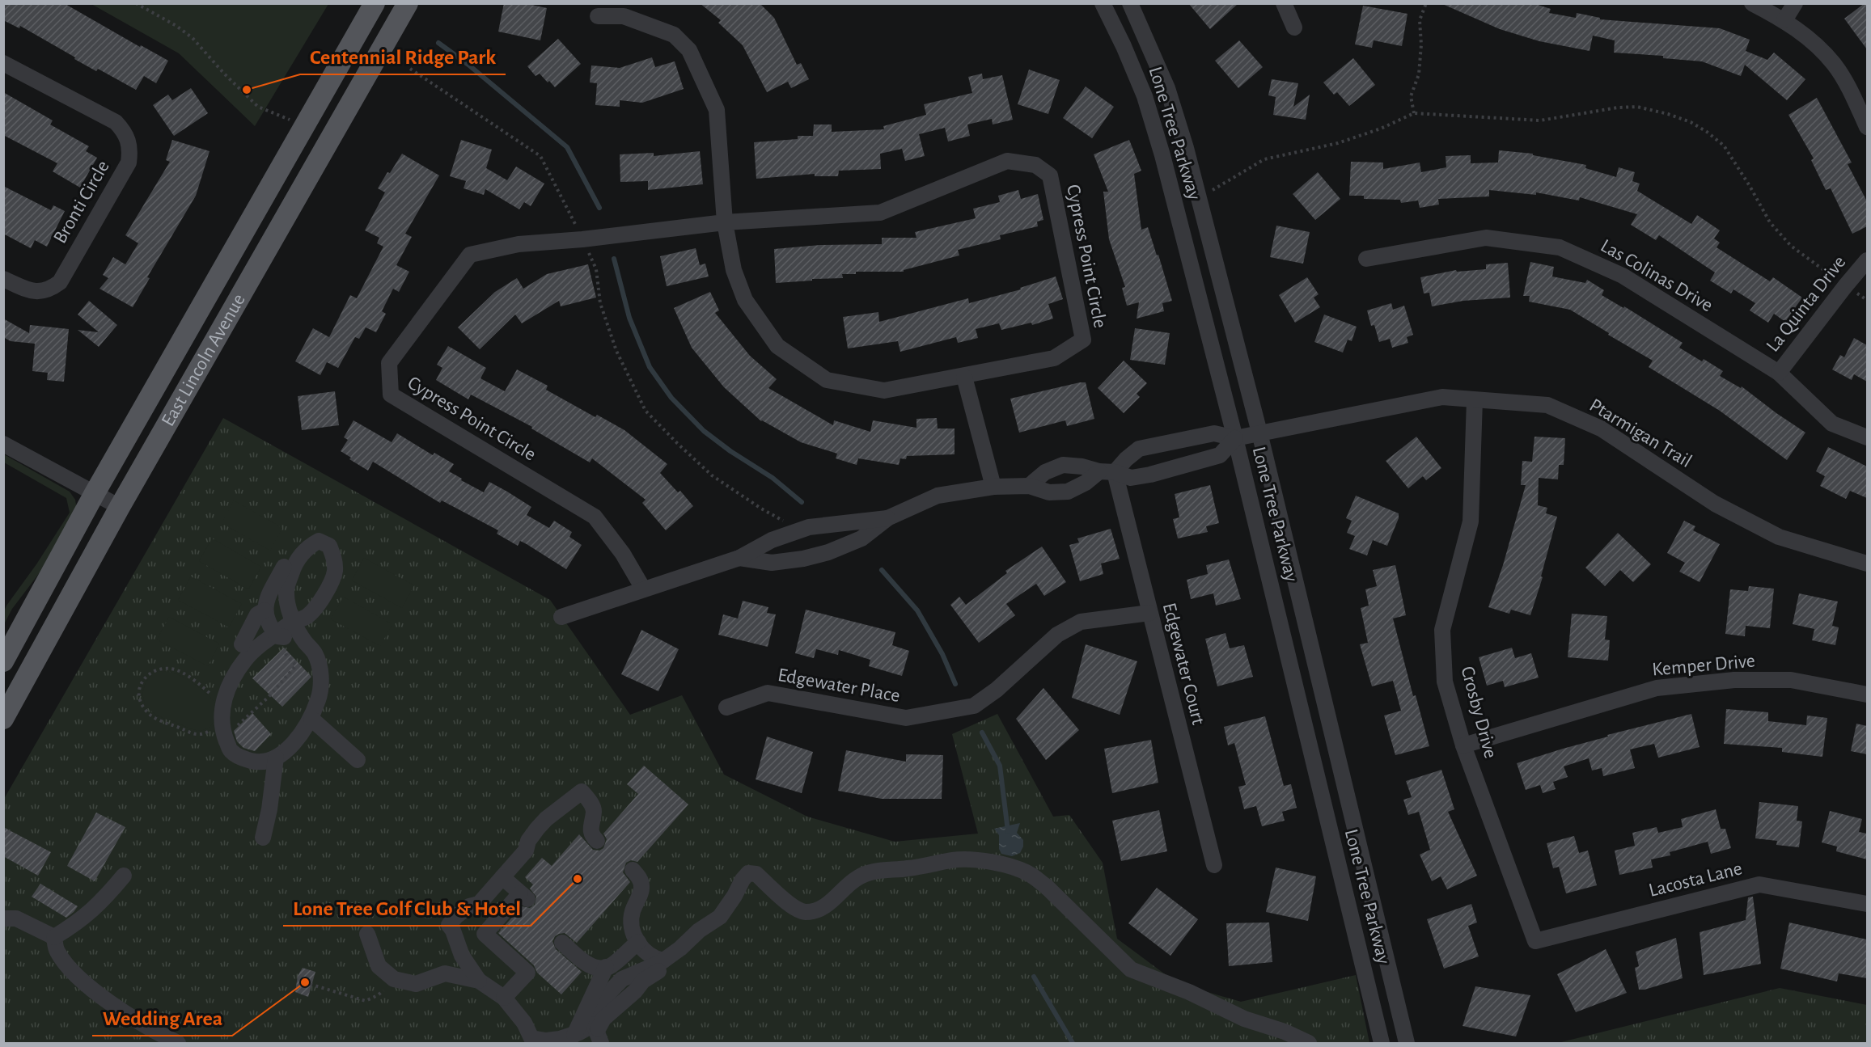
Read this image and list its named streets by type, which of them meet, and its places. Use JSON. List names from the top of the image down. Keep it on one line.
{"streets":{"main road":["East Lincoln Avenue"],"street":["Lone Tree Parkway","Bronti Circle","Cypress Point Circle","Las Colinas Drive","La Quinta Drive","Ptarmigan Trail","Edgewater Court","Kemper Drive","Edgewater Place","Crosby Drive","Lacosta Lane"]},"crossings":[["Lone Tree Parkway","Ptarmigan Trail"],["Las Colinas Drive","La Quinta Drive"],["Ptarmigan Trail","Crosby Drive"],["Edgewater Court","Edgewater Place"],["Kemper Drive","Crosby Drive"],["Crosby Drive","Lacosta Lane"]],"places":["Centennial Ridge Park","Lone Tree Golf Club & Hotel","Wedding Area"]}
